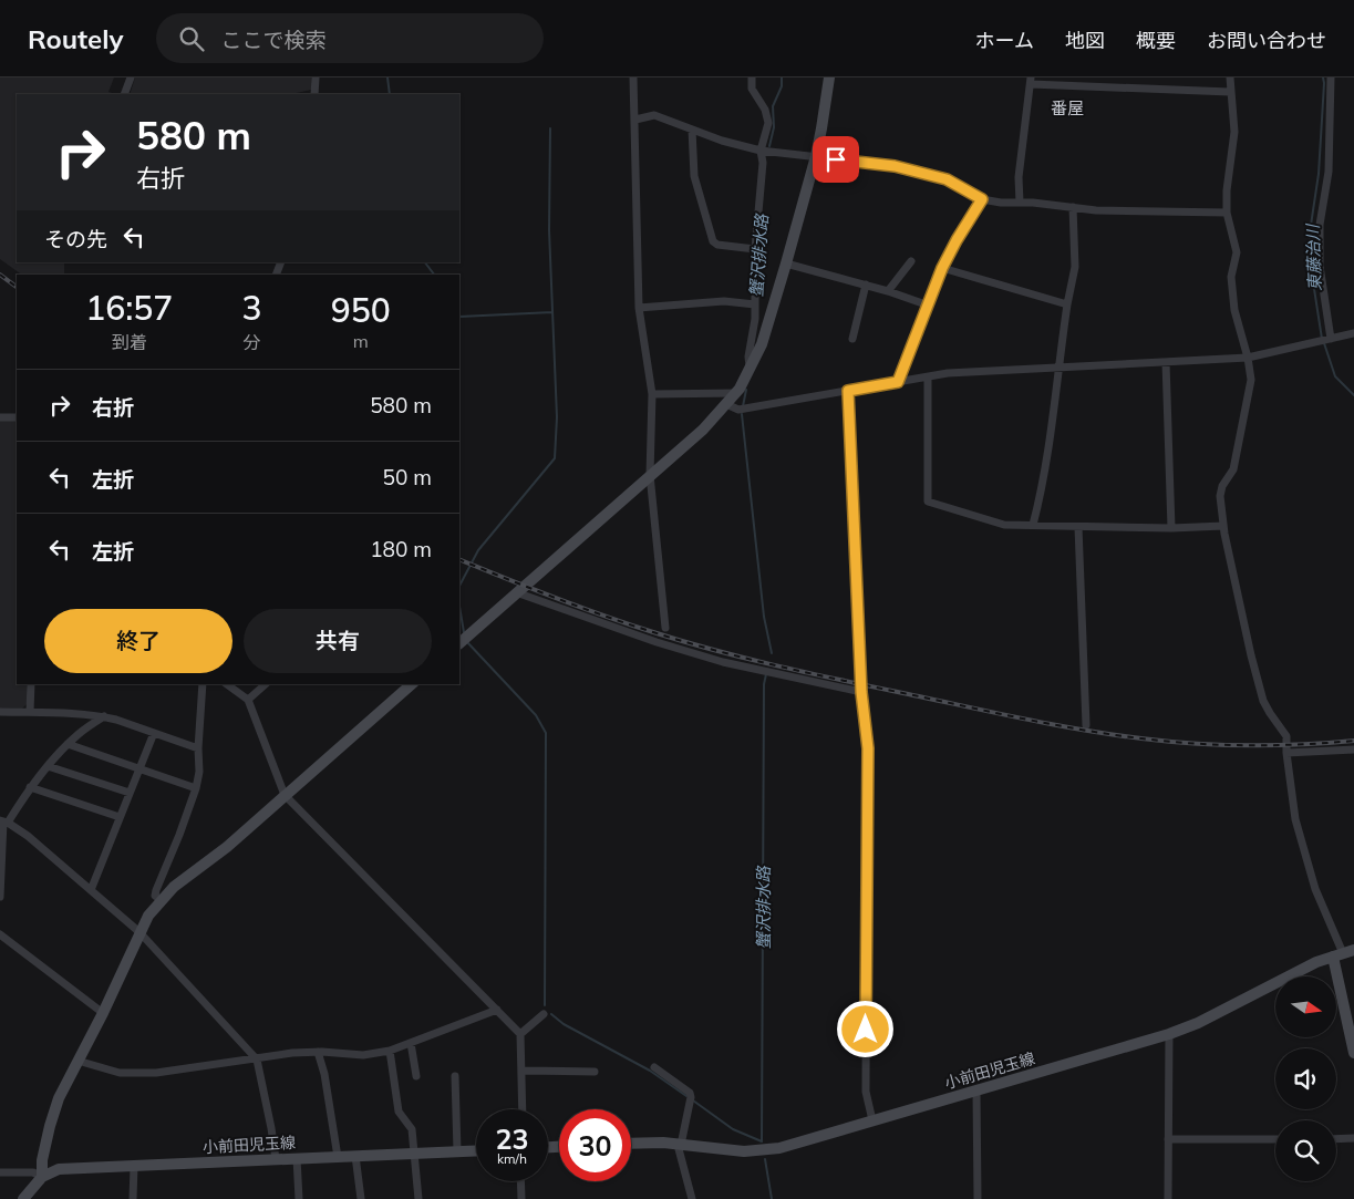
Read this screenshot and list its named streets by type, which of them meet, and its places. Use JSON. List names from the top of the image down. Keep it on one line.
{"streets":{"street":["小前田児玉線"]},"districts":["番屋"],"water":["蟹沢排水路","東藤治川"],"north":"right","page":{"header":"Routely","search":"ここで検索","nav":["ホーム","地図","概要","お問い合わせ"],"turn":["580 m","右折"],"then":"その先","eta":["16:57","到着","3","分","950","m"],"list":[{"name":"右折","value":"580 m"},{"name":"左折","value":"50 m"},{"name":"左折","value":"180 m"}],"buttons":["終了","共有"],"speed":"23 km/h","limit":"30"}}
